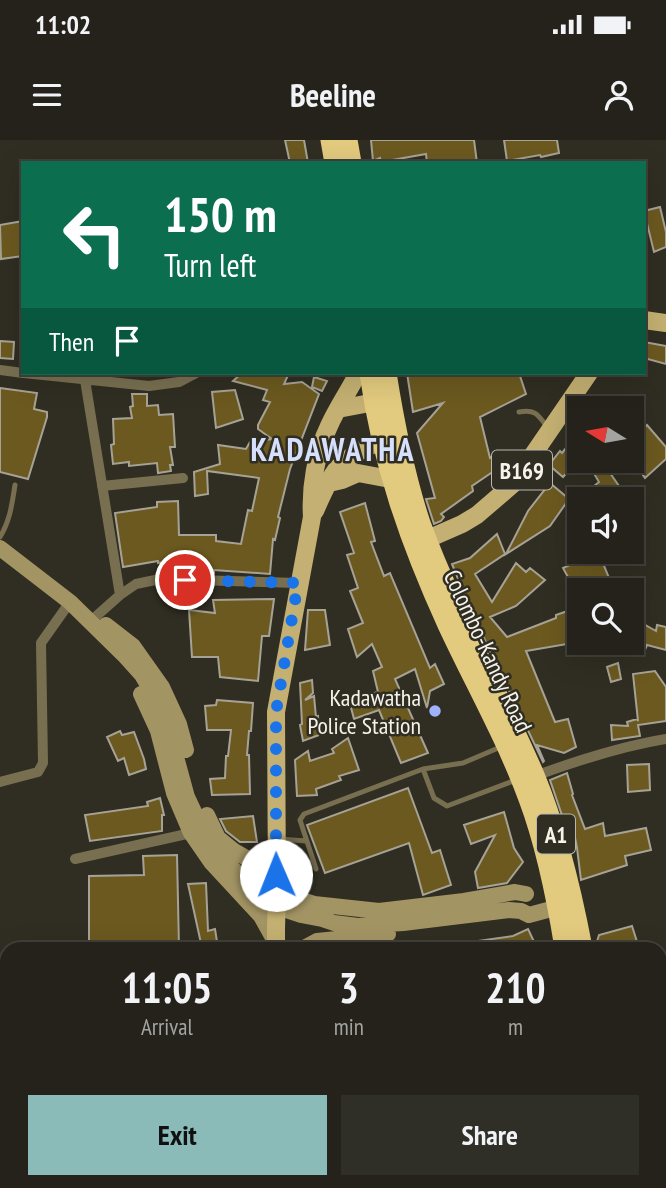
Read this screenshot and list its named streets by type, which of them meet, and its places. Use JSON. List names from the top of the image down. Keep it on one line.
{"streets":{"highway":["Colombo-Kandy Road","A1"],"main road":["B169"]},"crossings":[["B169","Colombo-Kandy Road"]],"districts":["KADAWATHA"],"places":["Kadawatha Police Station"],"north":"left","page":{"status":"11:02","header":"Beeline","turn":["150 m","Turn left"],"then":"Then","eta":["11:05","Arrival","3","min","210","m"],"buttons":["Exit","Share"]}}
